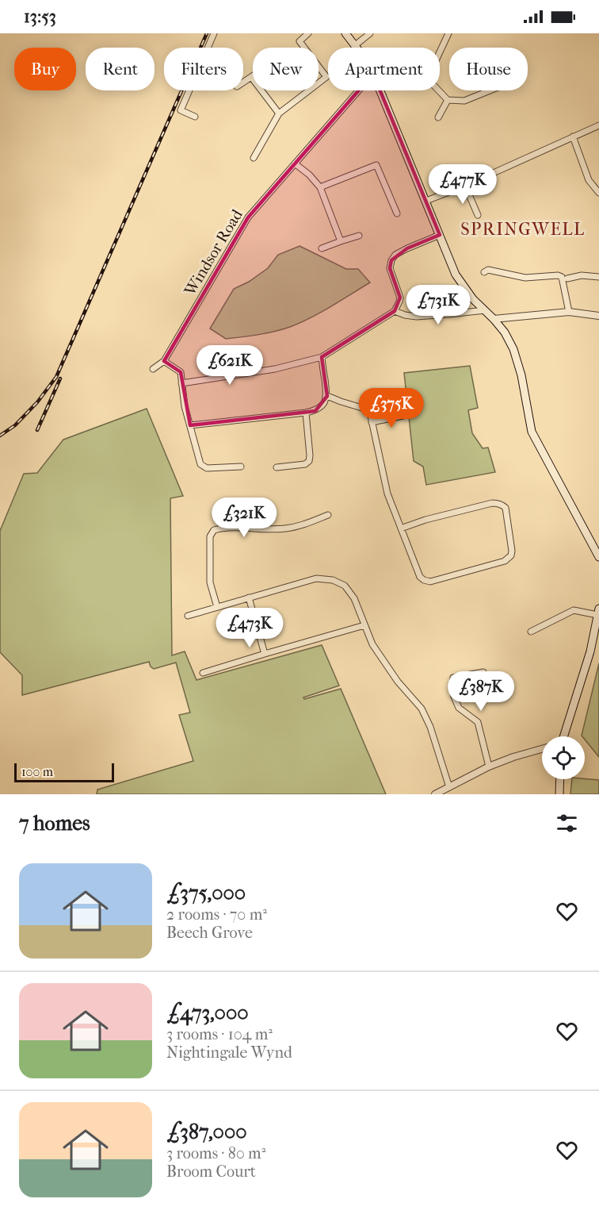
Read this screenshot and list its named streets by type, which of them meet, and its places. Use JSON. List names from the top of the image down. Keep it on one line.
{"streets":{"street":["Windsor Road"]},"districts":["SPRINGWELL"],"scale_bar":"100 m","page":{"status":"13:53","chip":["Buy","Rent","Filters","New","Apartment","House"],"price":["£477K","£731K","£621K","£375K","£321K","£473K","£387K"],"scale":"100 m","heading":"7 homes","list":[{"name":"£375,000","note":"2 rooms · 70 m² · Beech Grove"},{"name":"£473,000","note":"3 rooms · 104 m² · Nightingale Wynd"},{"name":"£387,000","note":"3 rooms · 80 m² · Broom Court"}]}}
